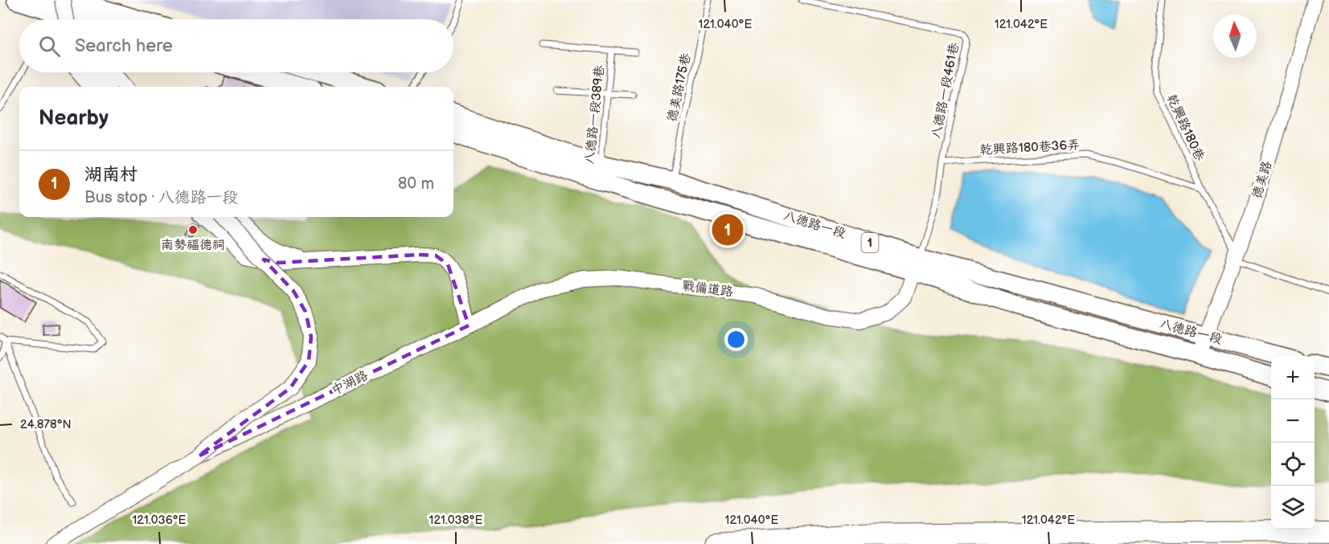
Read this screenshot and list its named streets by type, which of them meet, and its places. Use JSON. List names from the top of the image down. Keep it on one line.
{"streets":{"main road":["八德路一段","1"],"street":["德美路","戰備道路","中湖路"],"lane":["德美路175巷","八德路一段461巷","八德路一段389巷","乾興路180巷","乾興路180巷36弄"]},"crossings":[["德美路175巷","八德路一段"],["八德路一段461巷","乾興路180巷36弄"],["八德路一段461巷","八德路一段"],["八德路一段461巷","戰備道路"],["八德路一段389巷","八德路一段"],["乾興路180巷","乾興路180巷36弄"],["乾興路180巷","德美路"],["德美路","八德路一段"],["八德路一段","戰備道路"],["戰備道路","中湖路"]],"places":["南勢福德祠"],"north":"top","page":{"search":"Search here","heading":"Nearby","list":[{"mark":"1","name":"湖南村","note":"Bus stop · 八德路一段","value":"80 m"}],"pins":"1","map_buttons":["+","−"]},"coordinates":["121.040°E","121.042°E","24.878°N","121.036°E","121.038°E"]}
